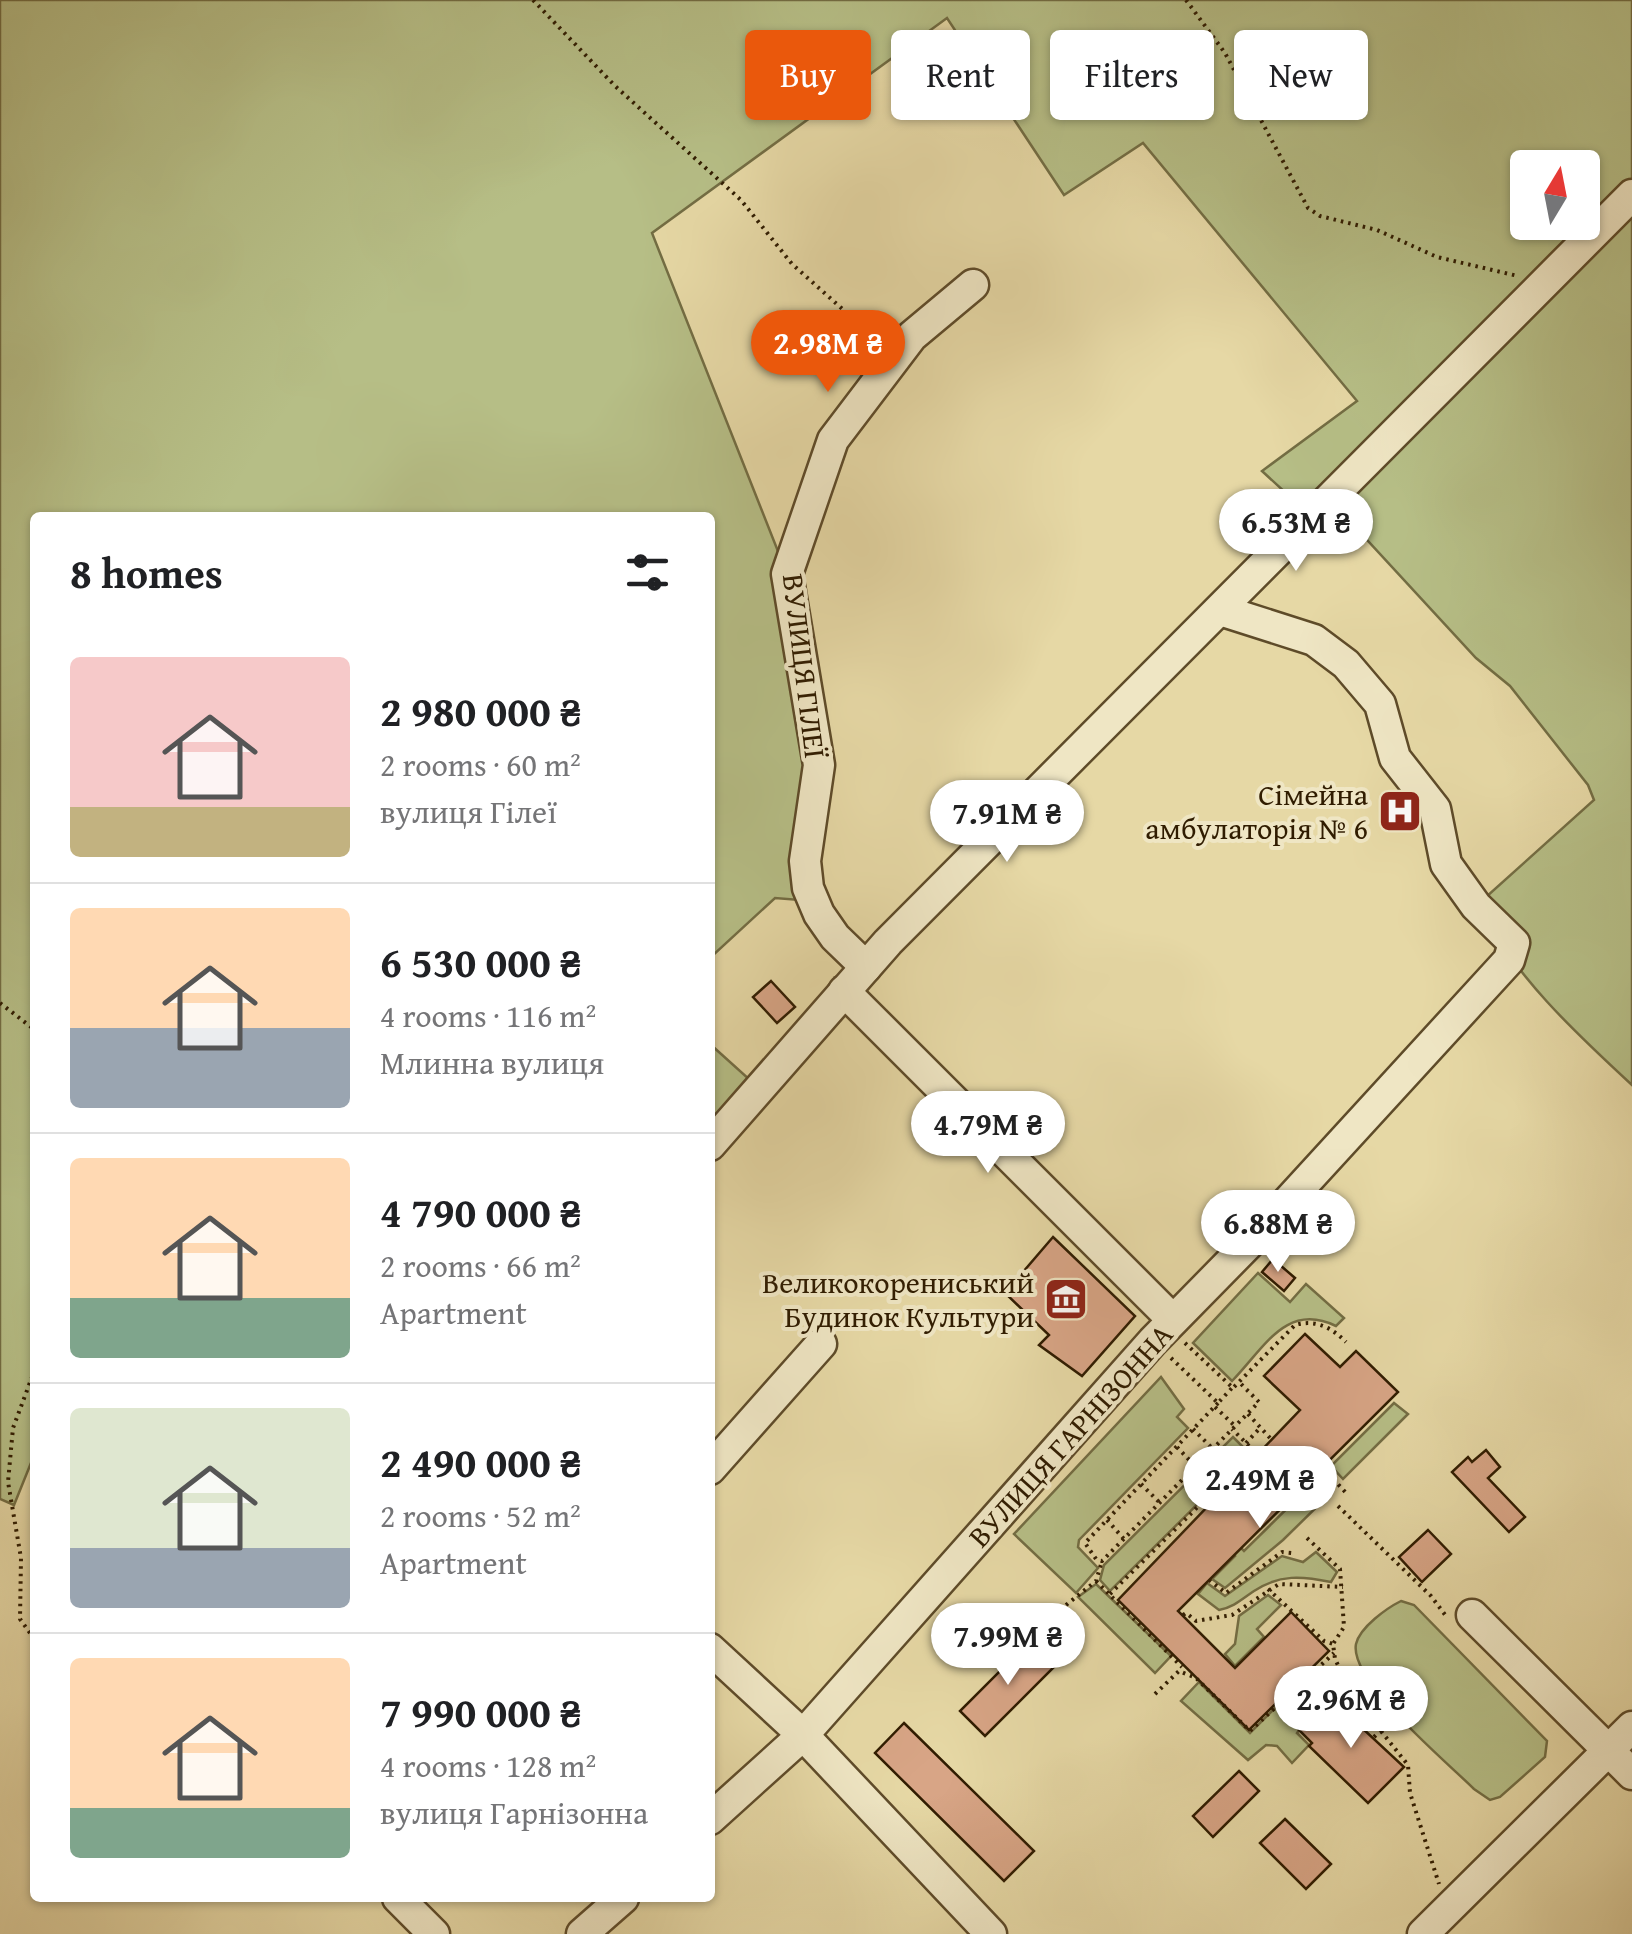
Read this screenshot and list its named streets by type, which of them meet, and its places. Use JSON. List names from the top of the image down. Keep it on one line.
{"streets":{"street":["ВУЛИЦЯ ГІЛЕЇ","ВУЛИЦЯ ГАРНІЗОННА"]},"places":{"hospital":["Сімейна амбулаторія № 6"],"museum":["Великокорениський Будинок Культури"]},"north":"top","page":{"chip":["Buy","Rent","Filters","New"],"price":["2.98M ₴","6.53M ₴","7.91M ₴","4.79M ₴","6.88M ₴","2.49M ₴","7.99M ₴","2.96M ₴"],"heading":"8 homes","list":[{"name":"2 980 000 ₴","note":"2 rooms · 60 m² · вулиця Гілеї"},{"name":"6 530 000 ₴","note":"4 rooms · 116 m² · Млинна вулиця"},{"name":"4 790 000 ₴","note":"2 rooms · 66 m² · Apartment"},{"name":"2 490 000 ₴","note":"2 rooms · 52 m² · Apartment"},{"name":"7 990 000 ₴","note":"4 rooms · 128 m² · вулиця Гарнізонна"}]}}
